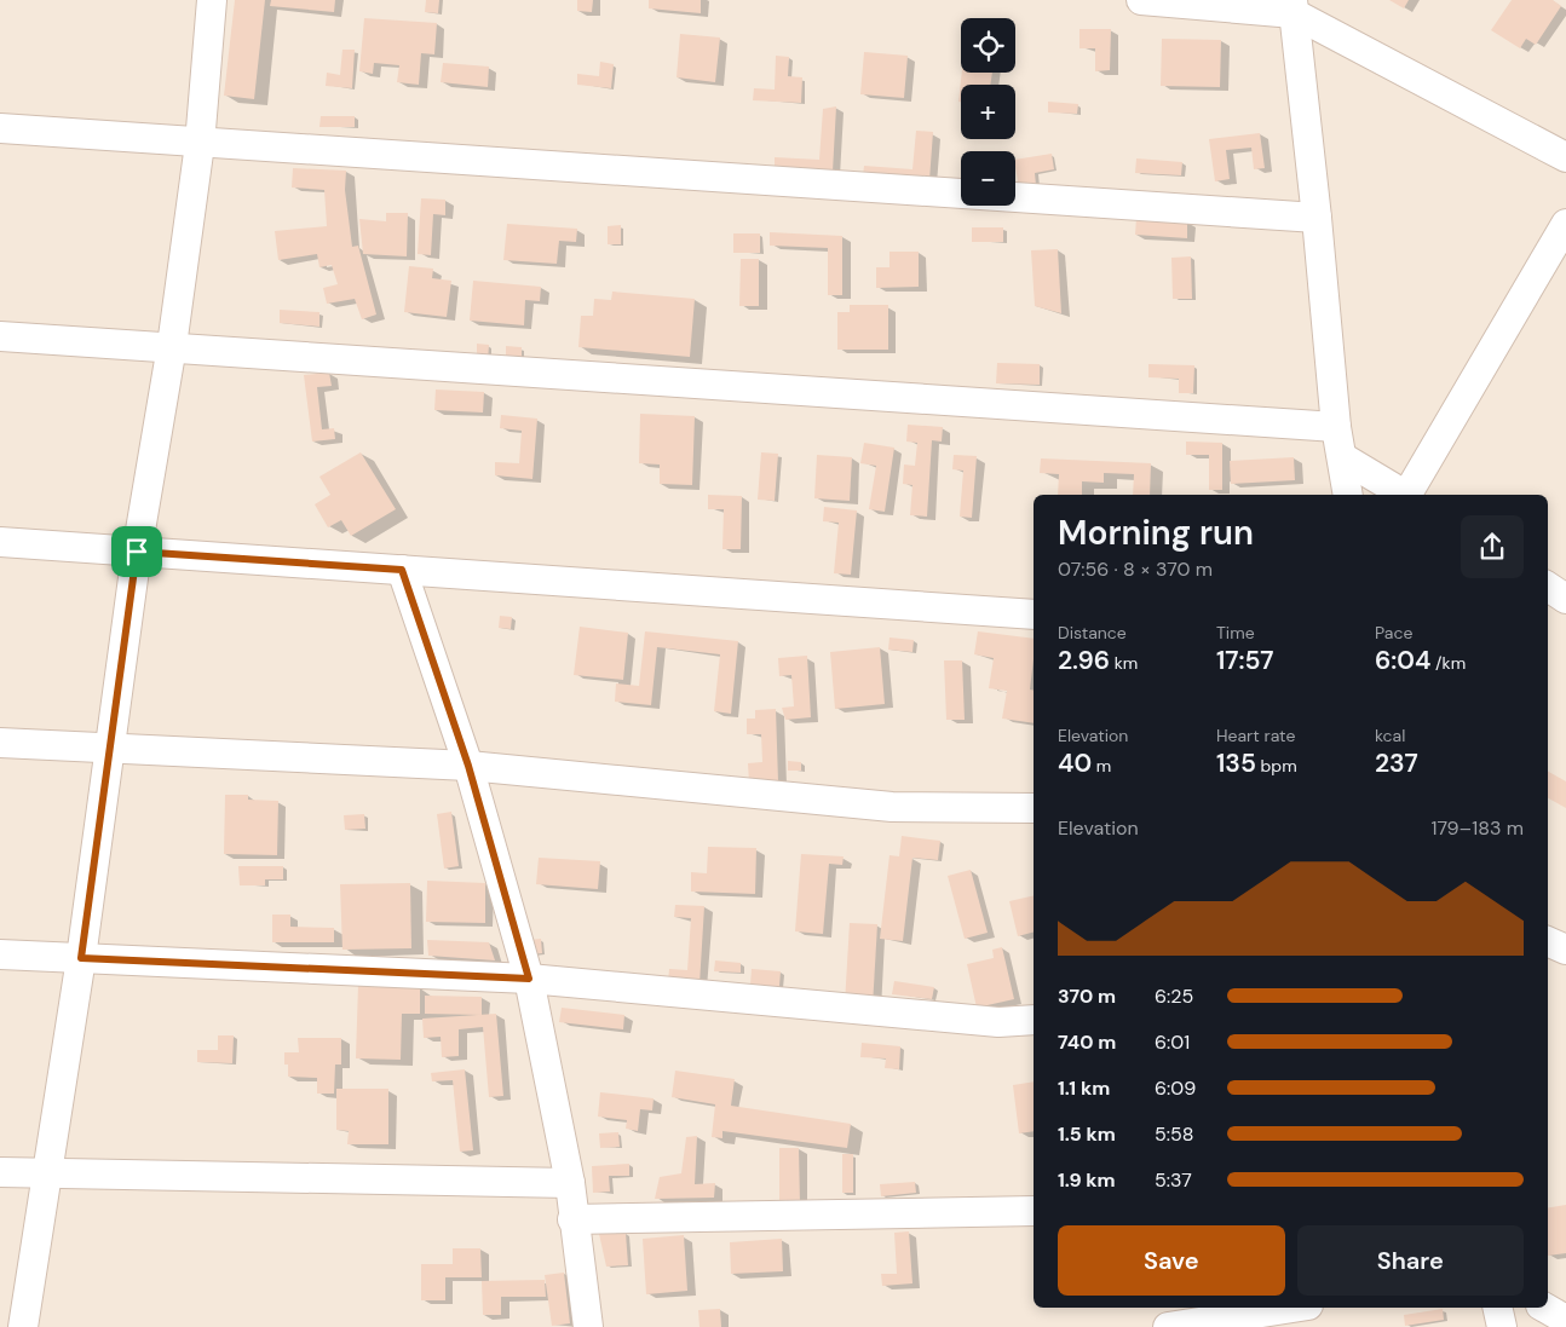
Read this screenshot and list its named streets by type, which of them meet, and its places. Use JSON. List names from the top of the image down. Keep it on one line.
{"page":{"map_buttons":["+","−"],"heading":["Morning run","07:56 · 8 × 370 m"],"stats":[["Distance","2.96 km"],["Time","17:57"],["Pace","6:04 /km"],["Elevation","40 m"],["Heart rate","135 bpm"],["kcal","237"]],"chart":["Elevation","179–183 m"],"list":[{"name":"370 m","note":"6:25"},{"name":"740 m","note":"6:01"},{"name":"1.1 km","note":"6:09"},{"name":"1.5 km","note":"5:58"},{"name":"1.9 km","note":"5:37"}],"buttons":["Save","Share"]}}
